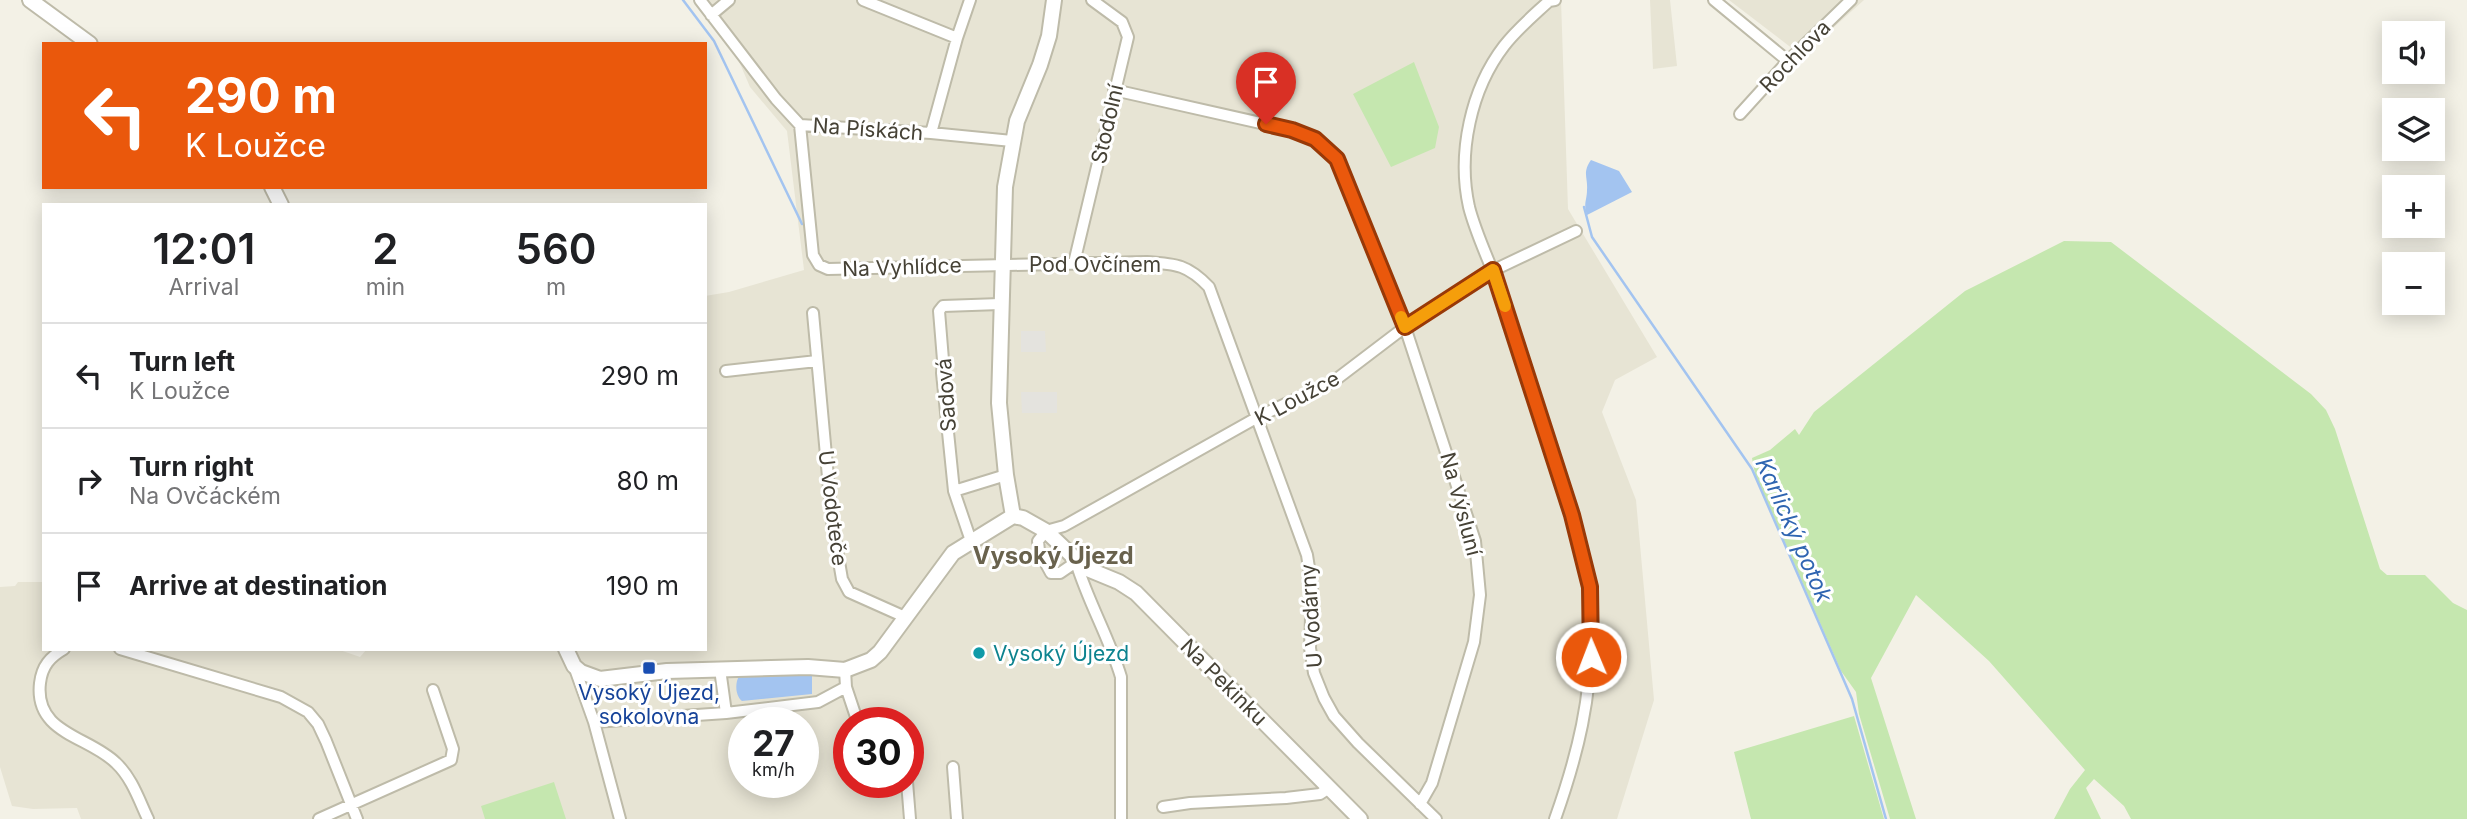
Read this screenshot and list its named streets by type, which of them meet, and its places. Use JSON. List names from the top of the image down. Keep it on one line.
{"streets":{"street":["Rochlova","Stodolní","Na Pískách","Pod Ovčínem","Na Vyhlídce","Sadová","K Loužce","Na Výsluní","U Vodoteče","U Vodárny","Na Pekinku"]},"crossings":[["Stodolní","Pod Ovčínem"],["Stodolní","Na Výsluní"],["Na Pískách","Na Vyhlídce"],["Pod Ovčínem","Na Vyhlídce"],["Pod Ovčínem","K Loužce"],["Pod Ovčínem","U Vodárny"],["K Loužce","Na Výsluní"],["K Loužce","U Vodárny"],["Na Výsluní","U Vodárny"]],"districts":["Vysoký Újezd"],"water":["Karlický potok"],"places":{"other":["Vysoký Újezd"],"transit":["Vysoký Újezd, sokolovna"]},"page":{"map_buttons":["+","−"],"turn":["290 m","K Loužce"],"eta":["12:01","Arrival","2","min","560","m"],"list":[{"name":"Turn left","note":"K Loužce","value":"290 m"},{"name":"Turn right","note":"Na Ovčáckém","value":"80 m"},{"name":"Arrive at destination","value":"190 m"}],"speed":"27 km/h","limit":"30"}}
